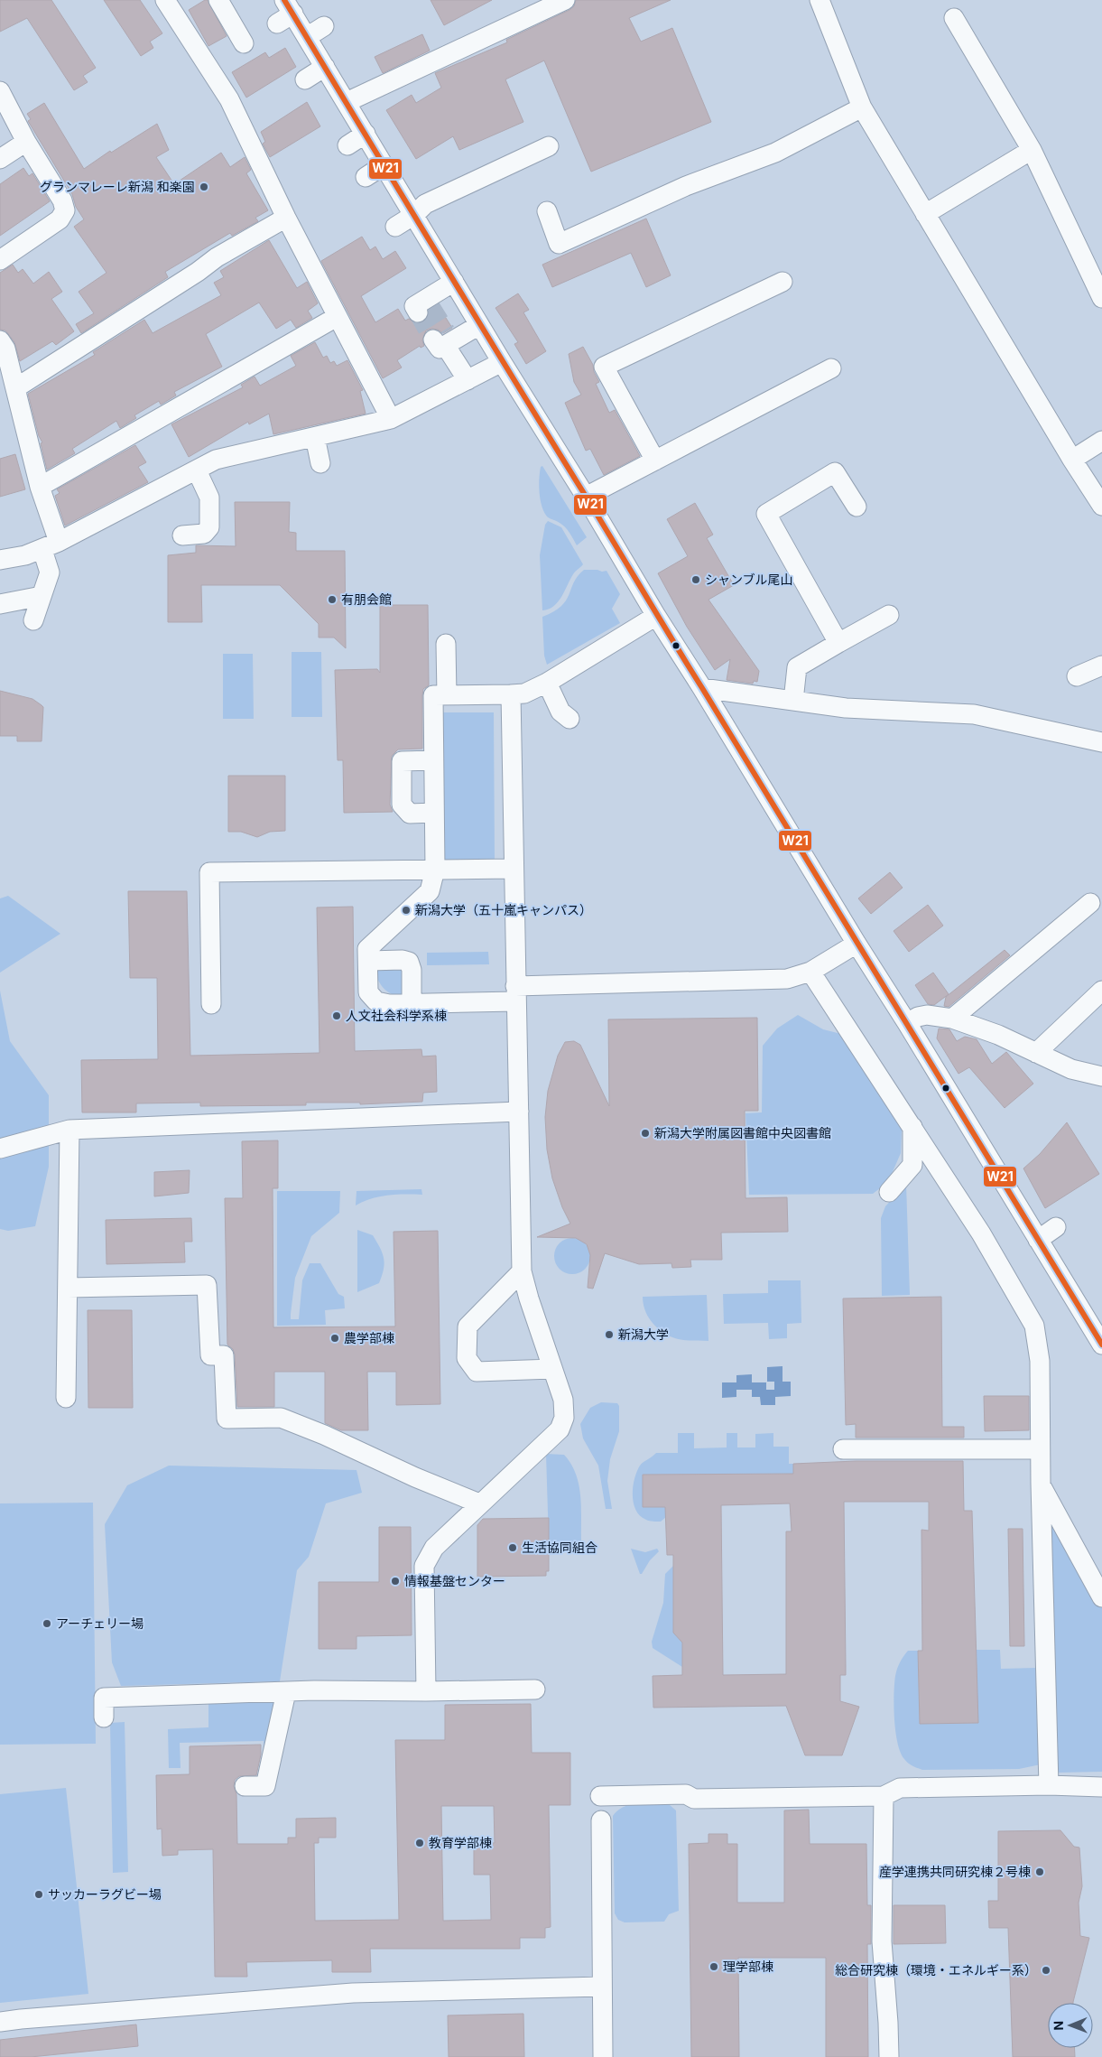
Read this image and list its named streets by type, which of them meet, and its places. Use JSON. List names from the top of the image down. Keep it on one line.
{"places":["グランマレーレ新潟 和楽園","シャンブル尾山","有朋会館","新潟大学（五十嵐キャンパス）","人文社会科学系棟","新潟大学附属図書館中央図書館","新潟大学","農学部棟","生活協同組合","情報基盤センター","アーチェリー場","教育学部棟","産学連携共同研究棟２号棟","サッカーラグビー場","理学部棟","総合研究棟（環境・エネルギー系）"],"lines":["transit line W21"],"north":"left"}
